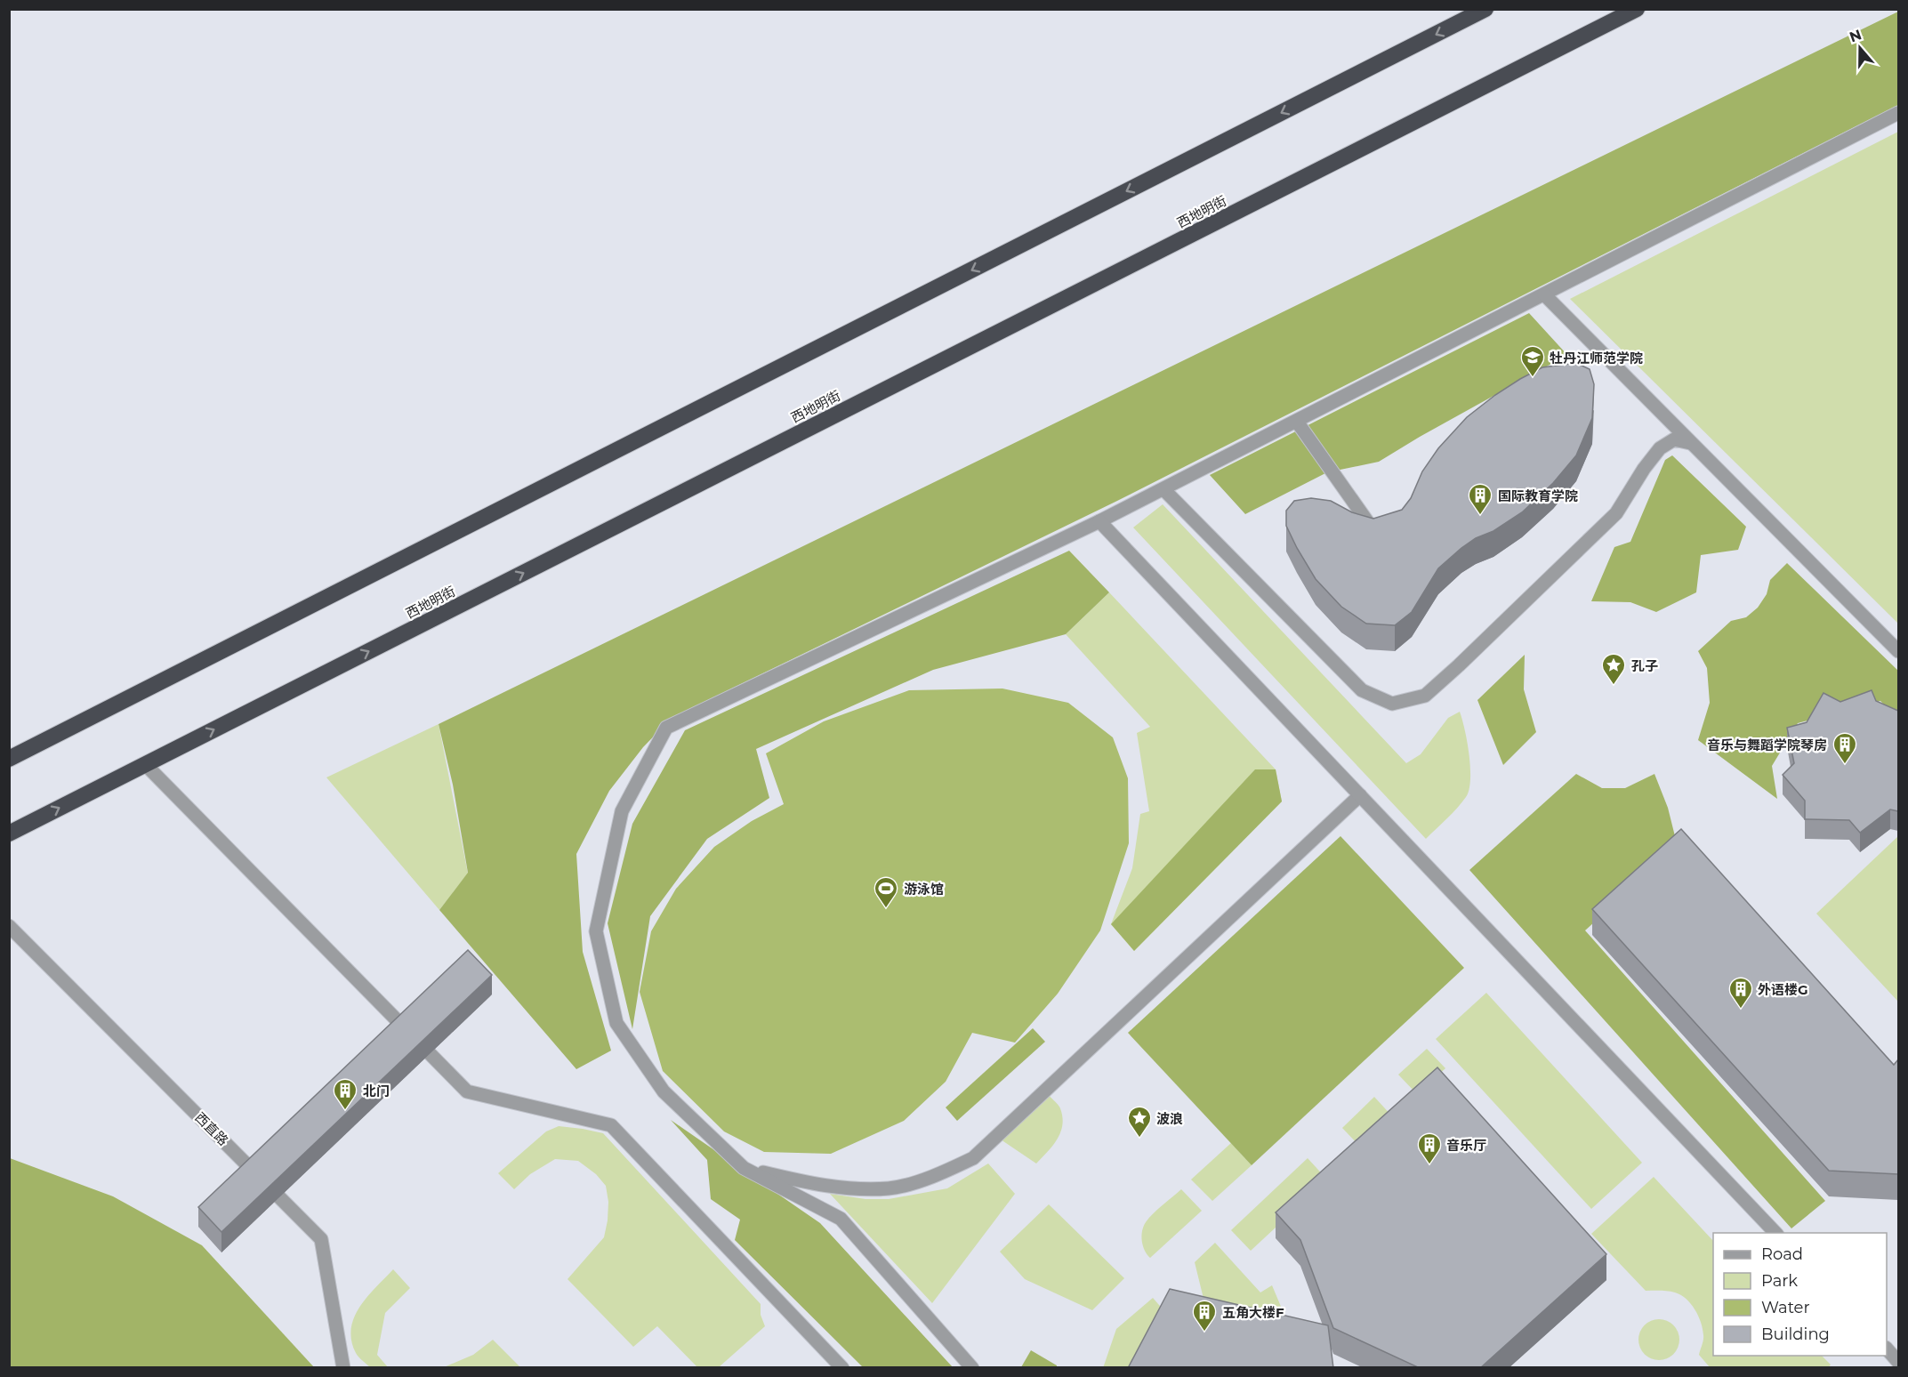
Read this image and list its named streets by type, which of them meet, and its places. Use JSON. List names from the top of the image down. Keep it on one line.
{"streets":{"highway":["西地明街"],"street":["西直路"]},"places":{"school or university":["牡丹江师范学院"],"building":["国际教育学院","音乐与舞蹈学院琴房","外语楼G","北门","音乐厅","五角大楼F"],"place":["孔子","波浪"],"sports":["游泳馆"]},"legend":["Road","Park","Water","Building"],"north":"top"}
